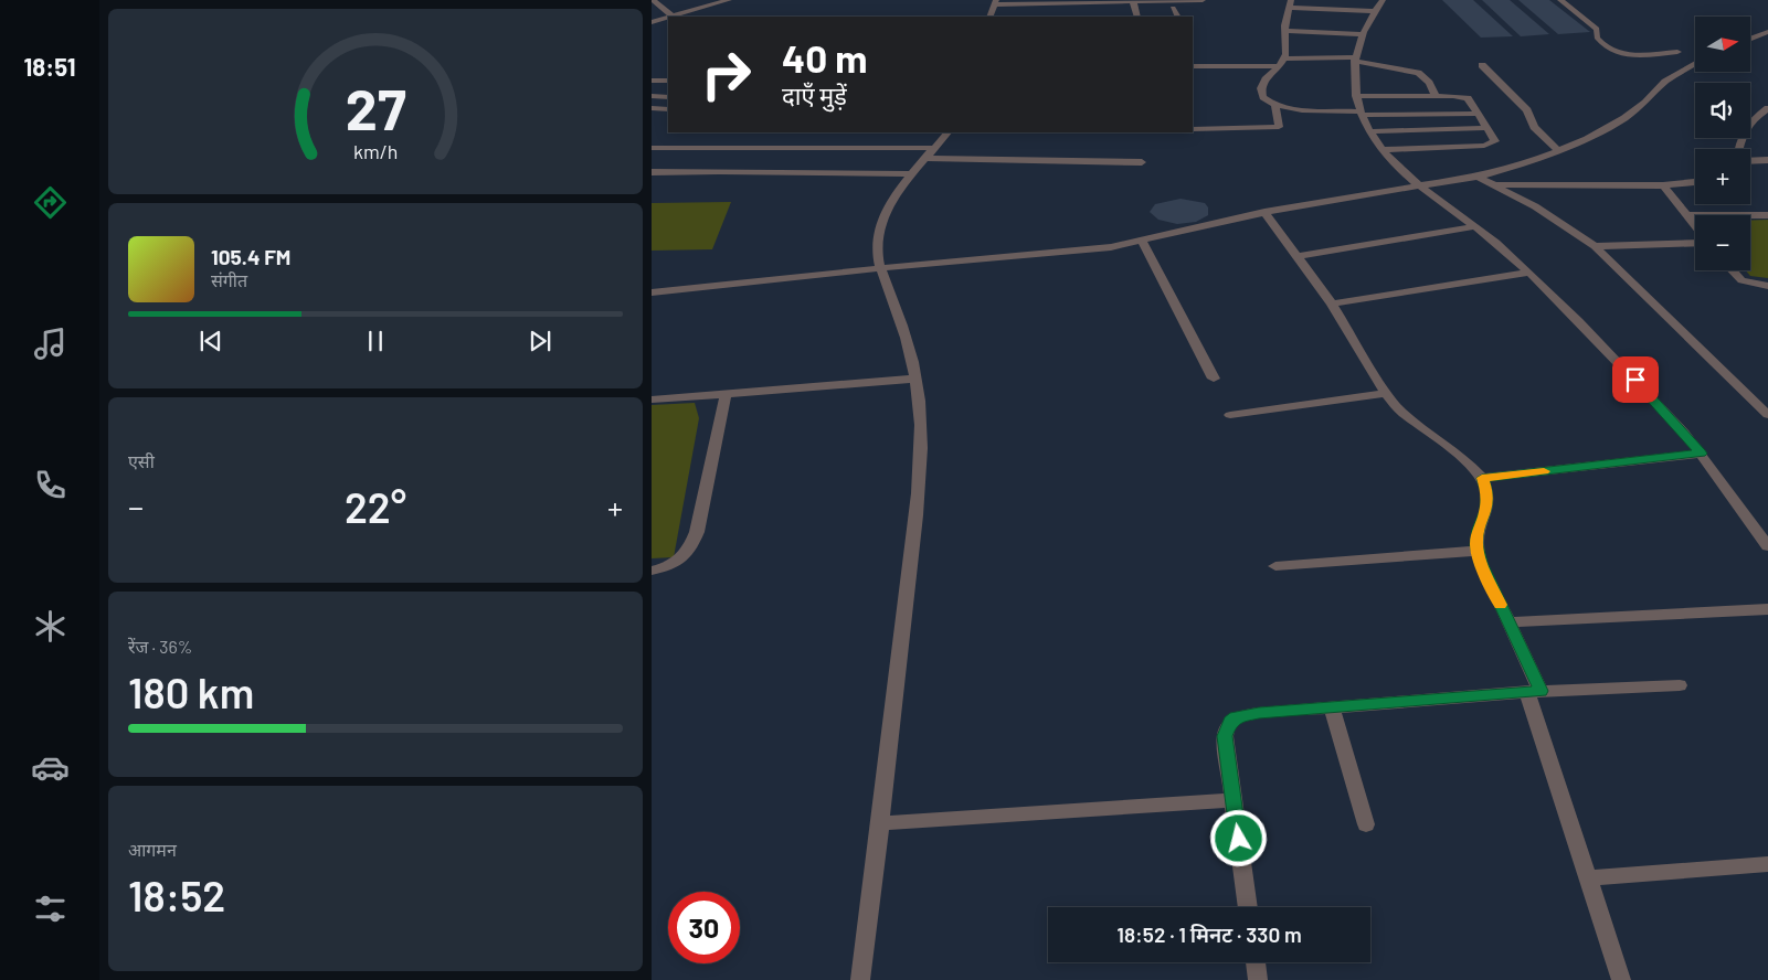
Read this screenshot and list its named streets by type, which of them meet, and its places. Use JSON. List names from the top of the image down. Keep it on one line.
{"north":"right","page":{"tabs":"18:51","map_buttons":["+","−"],"turn":["40 m","दाएँ मुड़ें"],"song":["105.4 FM","संगीत"],"tile":["एसी",["रेंज · 36%","180 km"],["आगमन","18:52"]],"heat":["−","22°","+"],"limit":"30","trip":"18:52 · 1 मिनट · 330 m","gauge":["27","km/h"]}}
